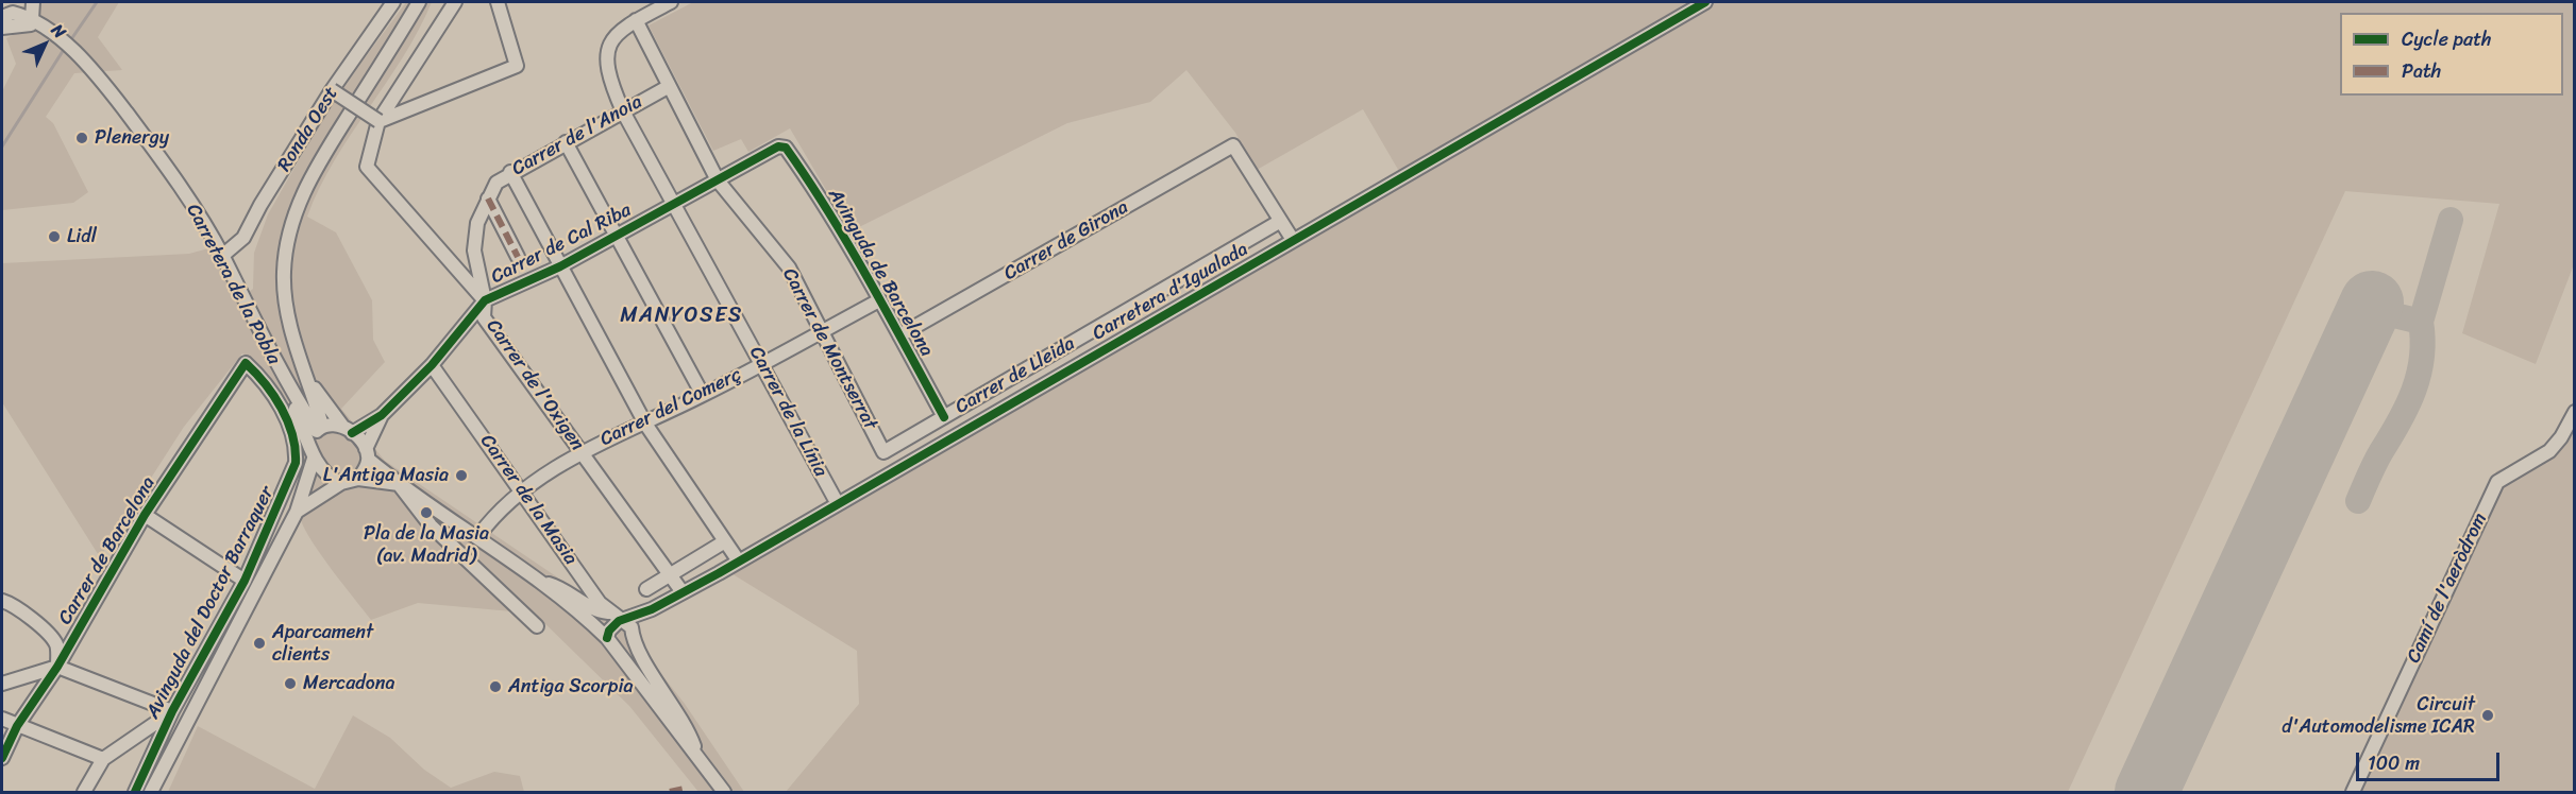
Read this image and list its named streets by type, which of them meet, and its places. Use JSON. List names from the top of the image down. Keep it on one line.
{"streets":{"street":["Ronda Oest","Carrer de l'Anoia","Carrer de Girona","Carrer de Cal Riba","Avinguda de Barcelona","Carretera de la Pobla","Carretera d'Igualada","Carrer de Montserrat","Carrer de Lleida","Carrer de l'Oxigen","Carrer del Comerç","Carrer de la Línia","Carrer de la Masia","Carrer de Barcelona","Camí de l'aeròdrom","Avinguda del Doctor Barraquer"]},"crossings":[["Ronda Oest","Carretera de la Pobla"],["Carrer de l'Anoia","Carrer de Cal Riba"],["Carrer de l'Anoia","Carrer de Montserrat"],["Carrer de l'Anoia","Carrer de l'Oxigen"],["Carrer de l'Anoia","Carrer de la Línia"],["Carrer de Girona","Avinguda de Barcelona"],["Carrer de Girona","Carrer de Lleida"],["Carrer de Cal Riba","Avinguda de Barcelona"],["Carrer de Cal Riba","Carretera de la Pobla"],["Carrer de Cal Riba","Carrer de Montserrat"],["Carrer de Cal Riba","Carrer de l'Oxigen"],["Carrer de Cal Riba","Carrer de la Línia"],["Carrer de Cal Riba","Carrer de la Masia"],["Avinguda de Barcelona","Carrer de Lleida"],["Avinguda de Barcelona","Carrer del Comerç"],["Carretera d'Igualada","Carrer de l'Oxigen"],["Carretera d'Igualada","Carrer de la Línia"],["Carretera d'Igualada","Carrer de la Masia"],["Carrer de Montserrat","Carrer de Lleida"],["Carrer de Montserrat","Carrer del Comerç"],["Carrer de Montserrat","Carrer de la Línia"],["Carrer de l'Oxigen","Carrer del Comerç"],["Carrer del Comerç","Carrer de la Línia"],["Carrer del Comerç","Carrer de la Masia"],["Carrer de Barcelona","Avinguda del Doctor Barraquer"]],"districts":["MANYOSES"],"places":["Plenergy","Lidl","L'Antiga Masia","Pla de la Masia (av. Madrid)","Aparcament clients","Mercadona","Antiga Scorpia","Circuit d'Automodelisme ICAR"],"legend":["Cycle path","Path"],"scale_bar":"100 m","north":"top right"}
